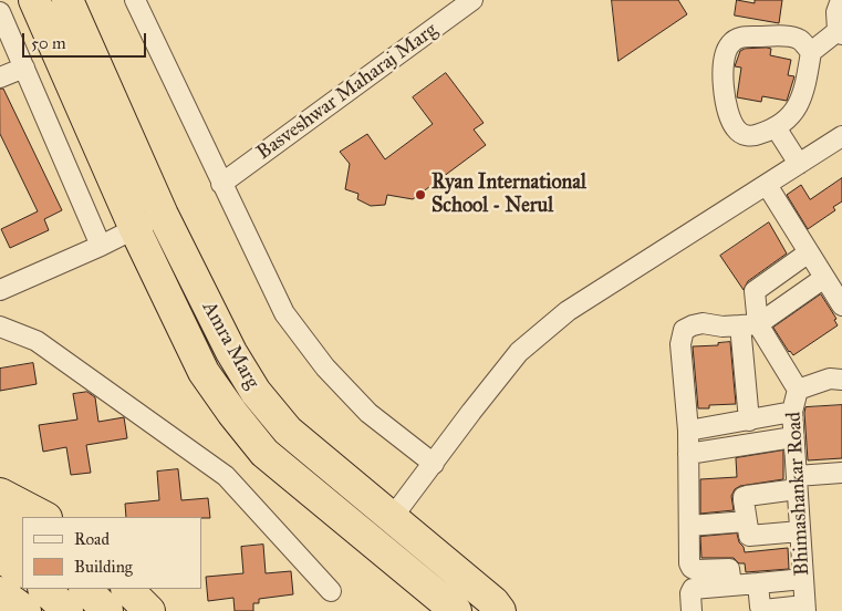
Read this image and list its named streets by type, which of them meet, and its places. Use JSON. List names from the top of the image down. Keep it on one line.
{"streets":{"highway":["Amra Marg"],"street":["Basveshwar Maharaj Marg","Bhimashankar Road"]},"places":["Ryan International School - Nerul"],"legend":["Road","Building"],"scale_bar":"50 m"}
